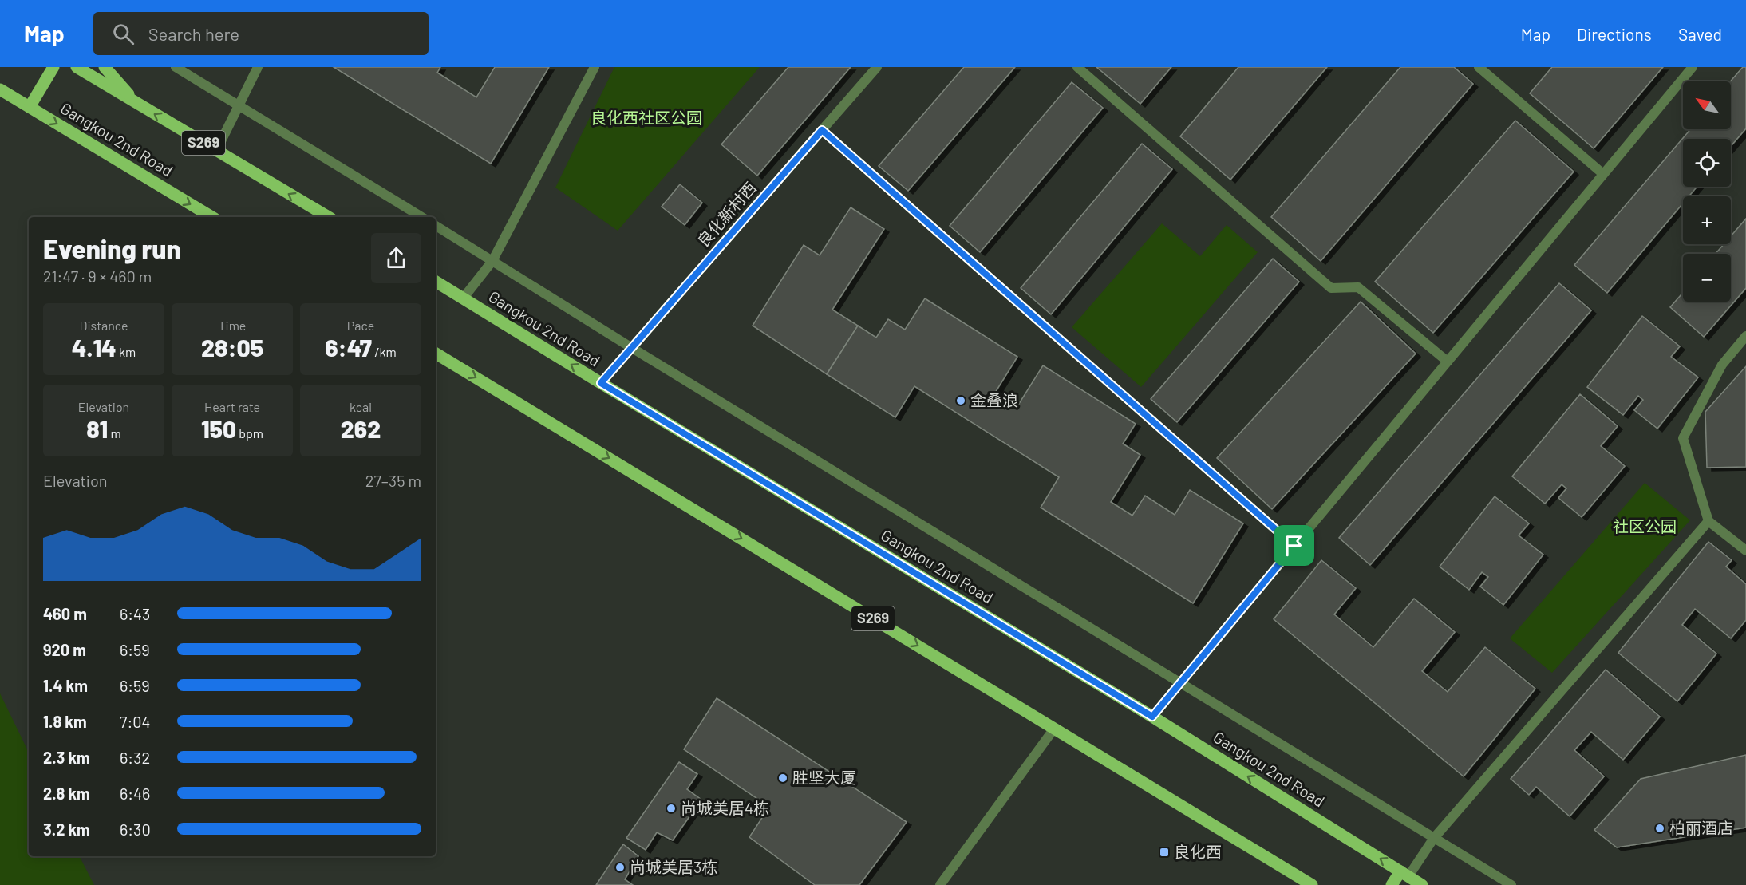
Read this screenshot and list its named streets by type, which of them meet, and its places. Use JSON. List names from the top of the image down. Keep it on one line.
{"streets":{"main road":["Gangkou 2nd Road","S269"],"street":["良化新村西"]},"crossings":[["Gangkou 2nd Road","良化新村西"]],"parks":["良化西社区公园","社区公园"],"places":{"other":["金叠浪","胜坚大厦","尚城美居4栋","柏丽酒店","尚城美居3栋"],"transit":["良化西"]},"north":"top left","page":{"header":"Map","search":"Search here","nav":["Map","Directions","Saved"],"map_buttons":["+","−"],"heading":["Evening run","21:47 · 9 × 460 m"],"stats":[["Distance","4.14 km"],["Time","28:05"],["Pace","6:47 /km"],["Elevation","81 m"],["Heart rate","150 bpm"],["kcal","262"]],"chart":["Elevation","27–35 m"],"list":[{"name":"460 m","note":"6:43"},{"name":"920 m","note":"6:59"},{"name":"1.4 km","note":"6:59"},{"name":"1.8 km","note":"7:04"},{"name":"2.3 km","note":"6:32"},{"name":"2.8 km","note":"6:46"},{"name":"3.2 km","note":"6:30"}]}}
